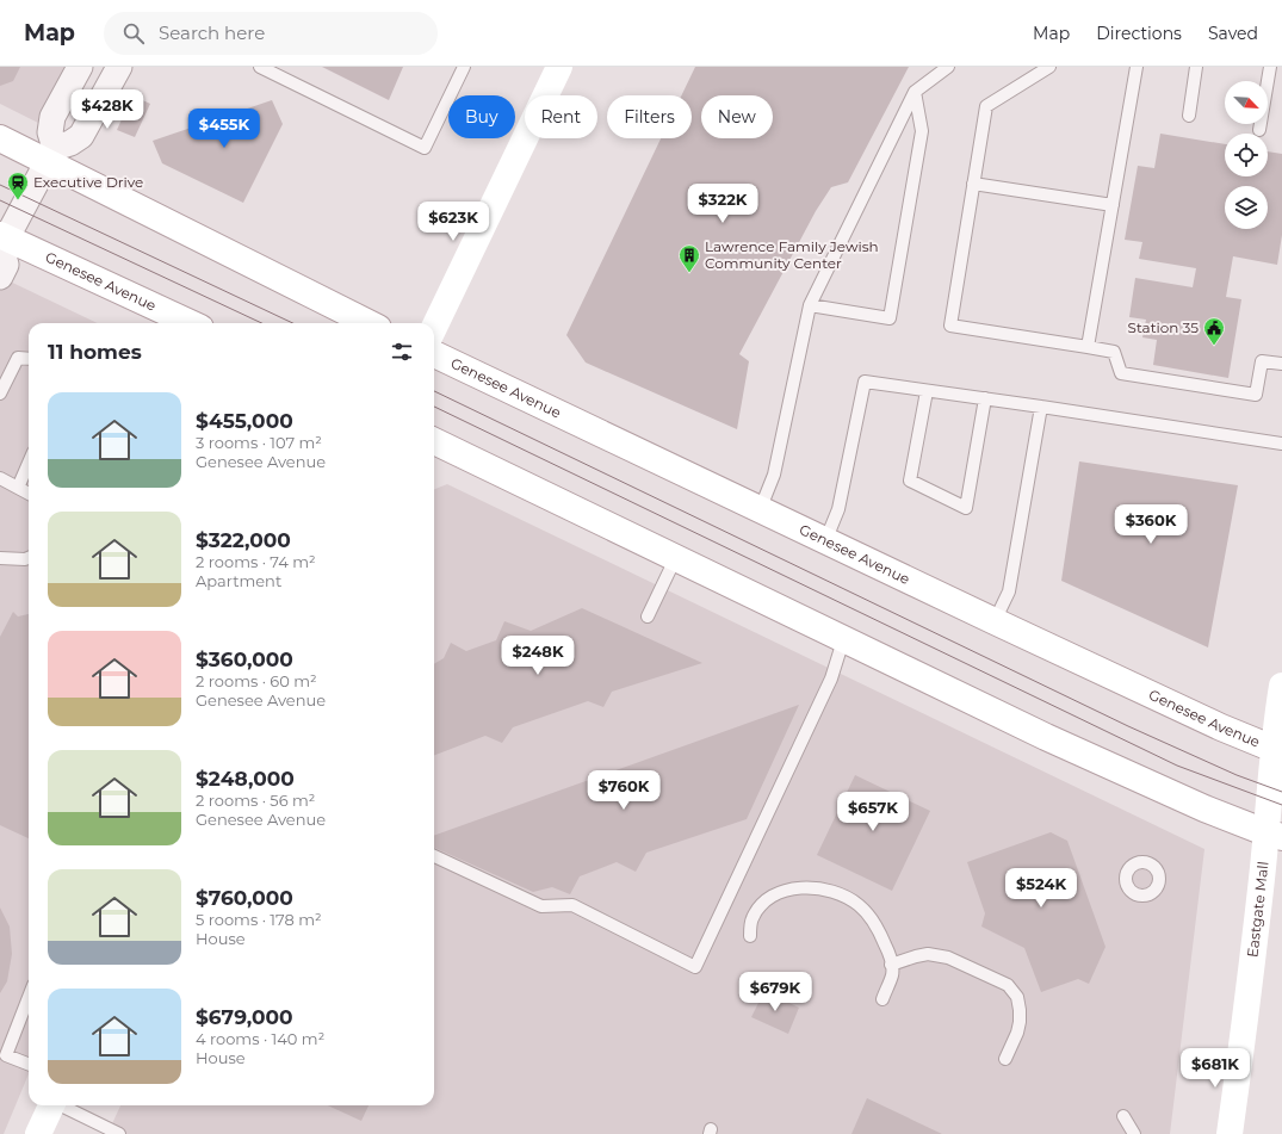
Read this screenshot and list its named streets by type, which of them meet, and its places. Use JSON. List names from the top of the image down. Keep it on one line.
{"streets":{"main road":["Genesee Avenue","Eastgate Mall"]},"crossings":[["Genesee Avenue","Eastgate Mall"]],"places":{"station":["Executive Drive"],"building":["Lawrence Family Jewish Community Center"],"public building":["Station 35"]},"north":"bottom right","page":{"header":"Map","search":"Search here","nav":["Map","Directions","Saved"],"price":["$428K","$455K","$322K","$623K","$360K","$248K","$760K","$657K","$524K","$679K","$681K"],"chip":["Buy","Rent","Filters","New"],"heading":"11 homes","list":[{"name":"$455,000","note":"3 rooms · 107 m² · Genesee Avenue"},{"name":"$322,000","note":"2 rooms · 74 m² · Apartment"},{"name":"$360,000","note":"2 rooms · 60 m² · Genesee Avenue"},{"name":"$248,000","note":"2 rooms · 56 m² · Genesee Avenue"},{"name":"$760,000","note":"5 rooms · 178 m² · House"},{"name":"$679,000","note":"4 rooms · 140 m² · House"}]}}
